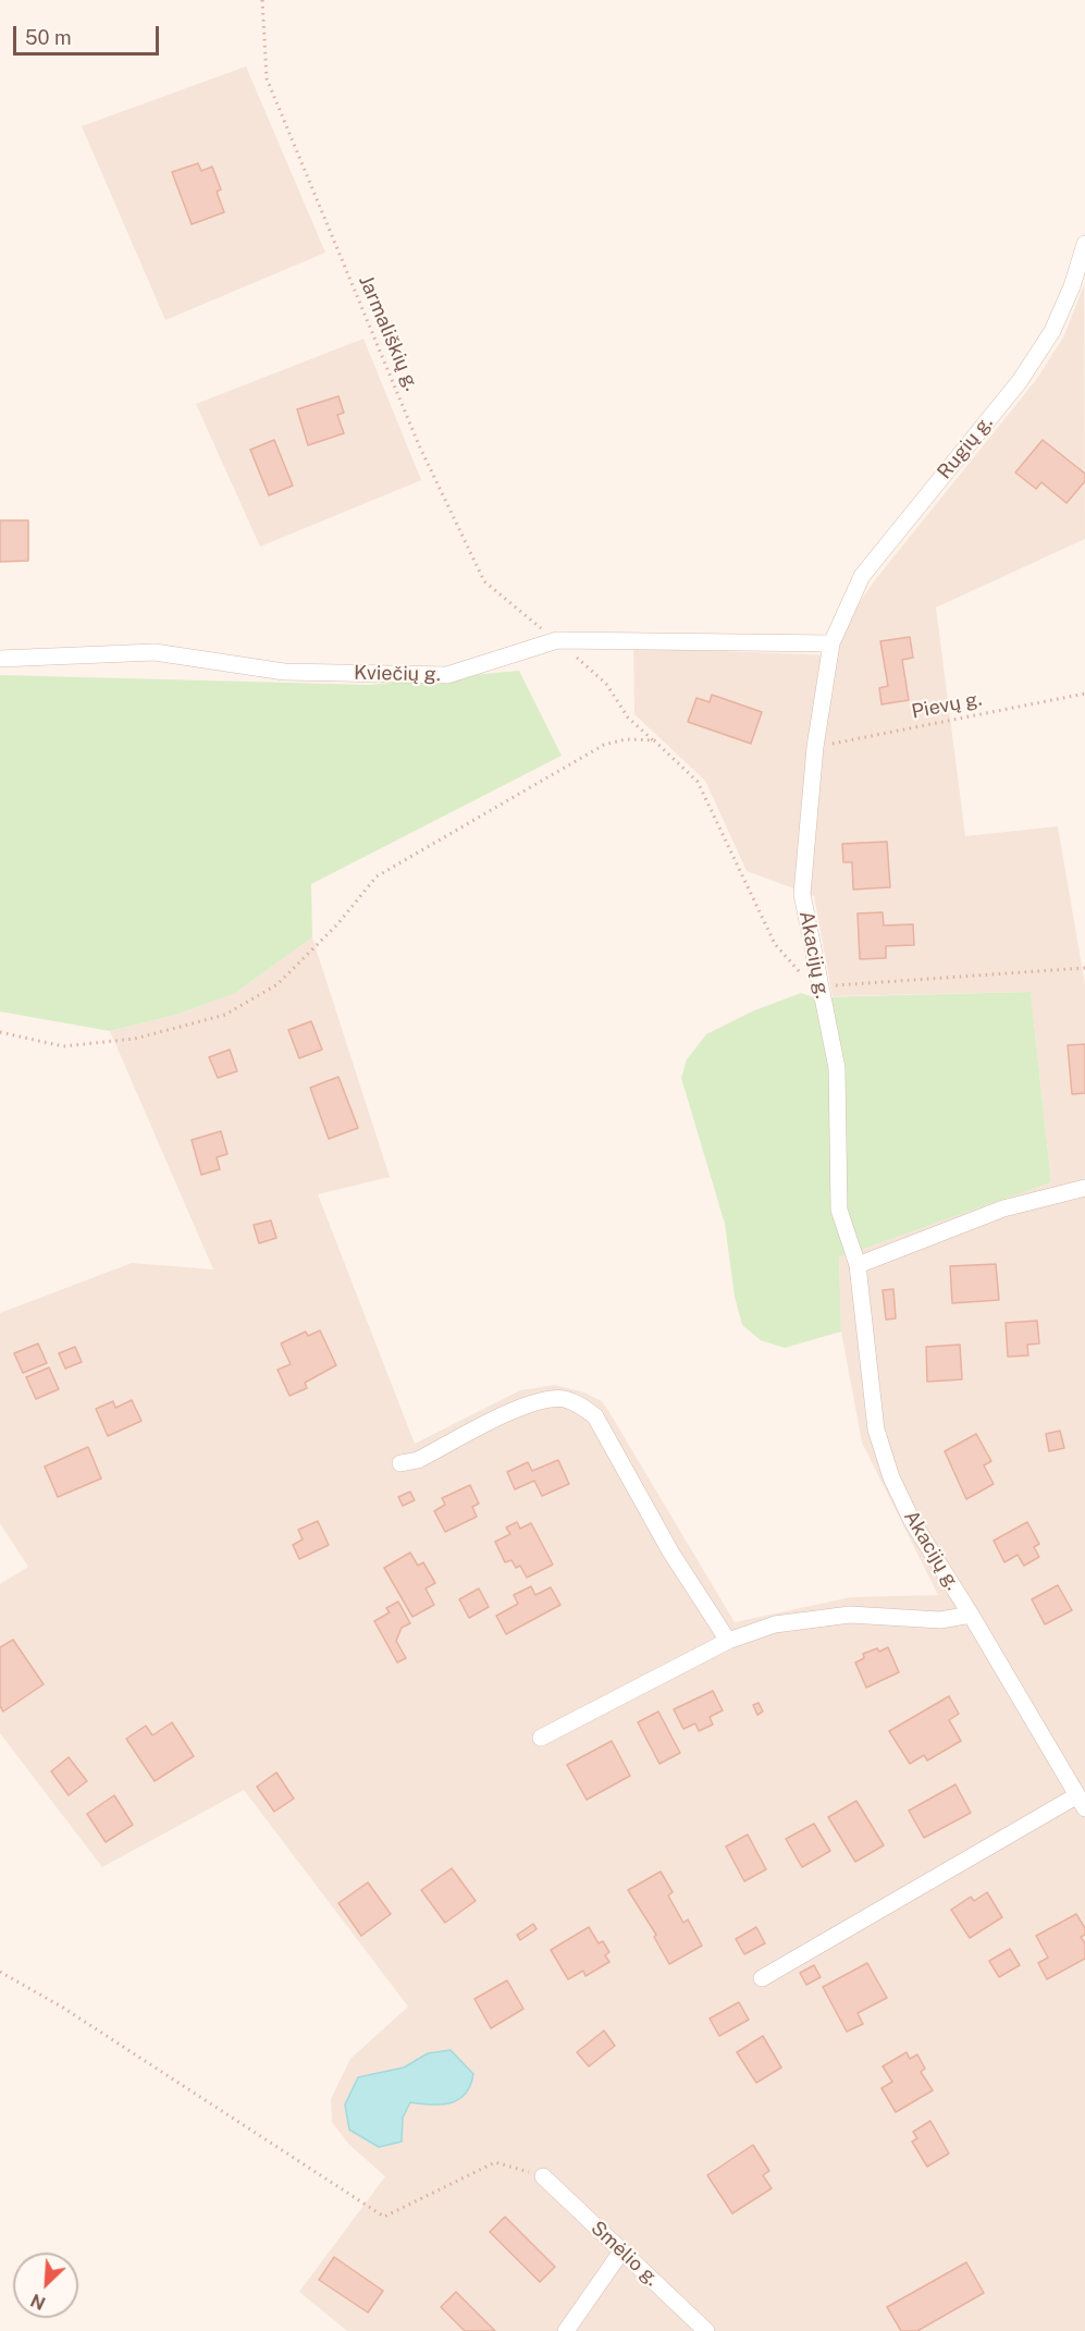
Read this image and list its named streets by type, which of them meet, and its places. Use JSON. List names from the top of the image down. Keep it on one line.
{"streets":{"street":["Rugių g.","Kviečių g.","Akacijų g.","Smėlio g."],"path":["Jarmališkių g.","Pievų g."]},"crossings":[["Jarmališkių g.","Kviečių g."],["Jarmališkių g.","Akacijų g."],["Rugių g.","Kviečių g."],["Rugių g.","Akacijų g."],["Kviečių g.","Akacijų g."],["Pievų g.","Akacijų g."]],"scale_bar":"50 m","north":"bottom left"}
